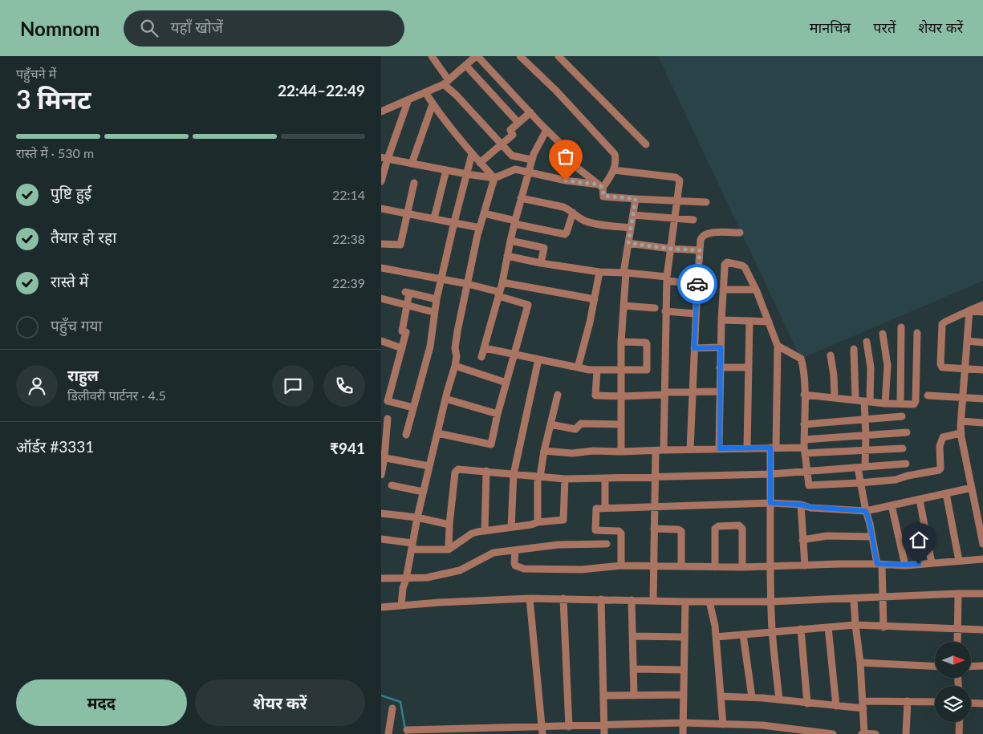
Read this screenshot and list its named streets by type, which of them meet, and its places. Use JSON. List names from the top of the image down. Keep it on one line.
{"north":"right","page":{"header":"Nomnom","search":"यहाँ खोजें","nav":["मानचित्र","परतें","शेयर करें"],"heading":["3 मिनट","पहुँचने में","22:44–22:49"],"panel":["राहुल","डिलीवरी पार्टनर · 4.5","ऑर्डर #3331","₹941"],"bar":"रास्ते में · 530 m","list":[["पुष्टि हुई","22:14"],["तैयार हो रहा","22:38"],["रास्ते में","22:39"],"पहुँच गया"],"buttons":["मदद","शेयर करें"]}}
